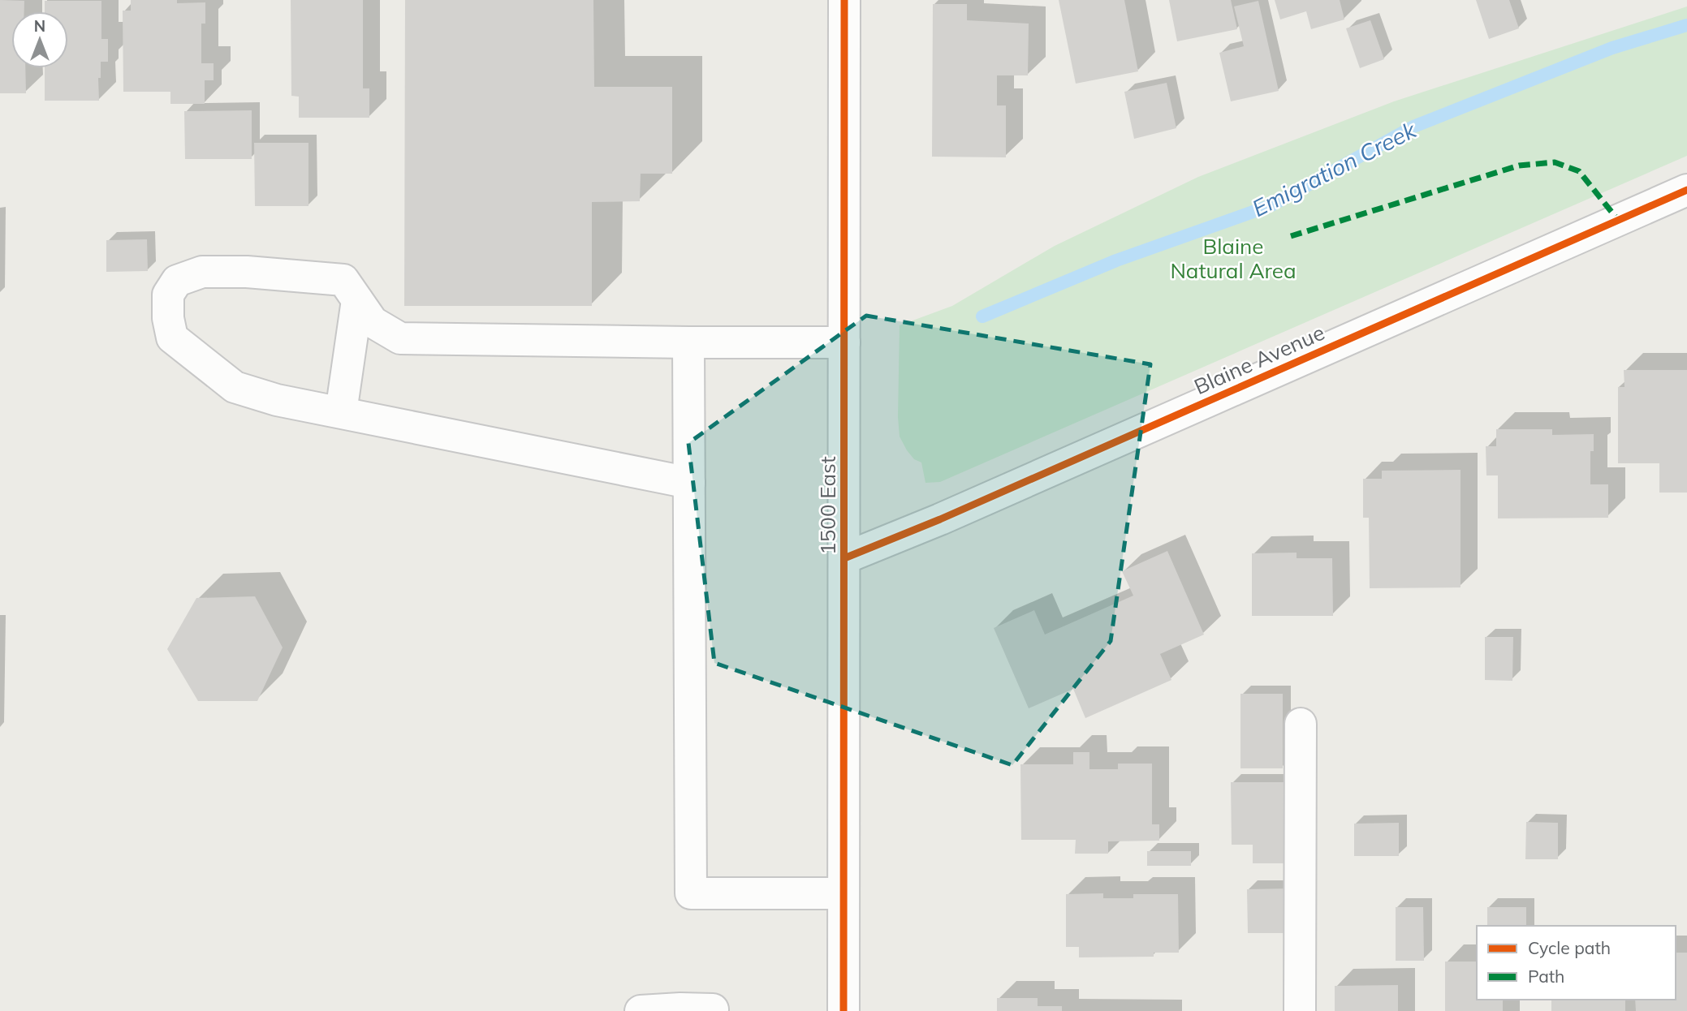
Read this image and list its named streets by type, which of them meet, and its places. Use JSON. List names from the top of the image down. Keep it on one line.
{"streets":{"street":["Blaine Avenue","1500 East"]},"crossings":[["Blaine Avenue","1500 East"]],"water":["Emigration Creek"],"parks":["Blaine Natural Area"],"legend":["Cycle path","Path"],"north":"top"}
